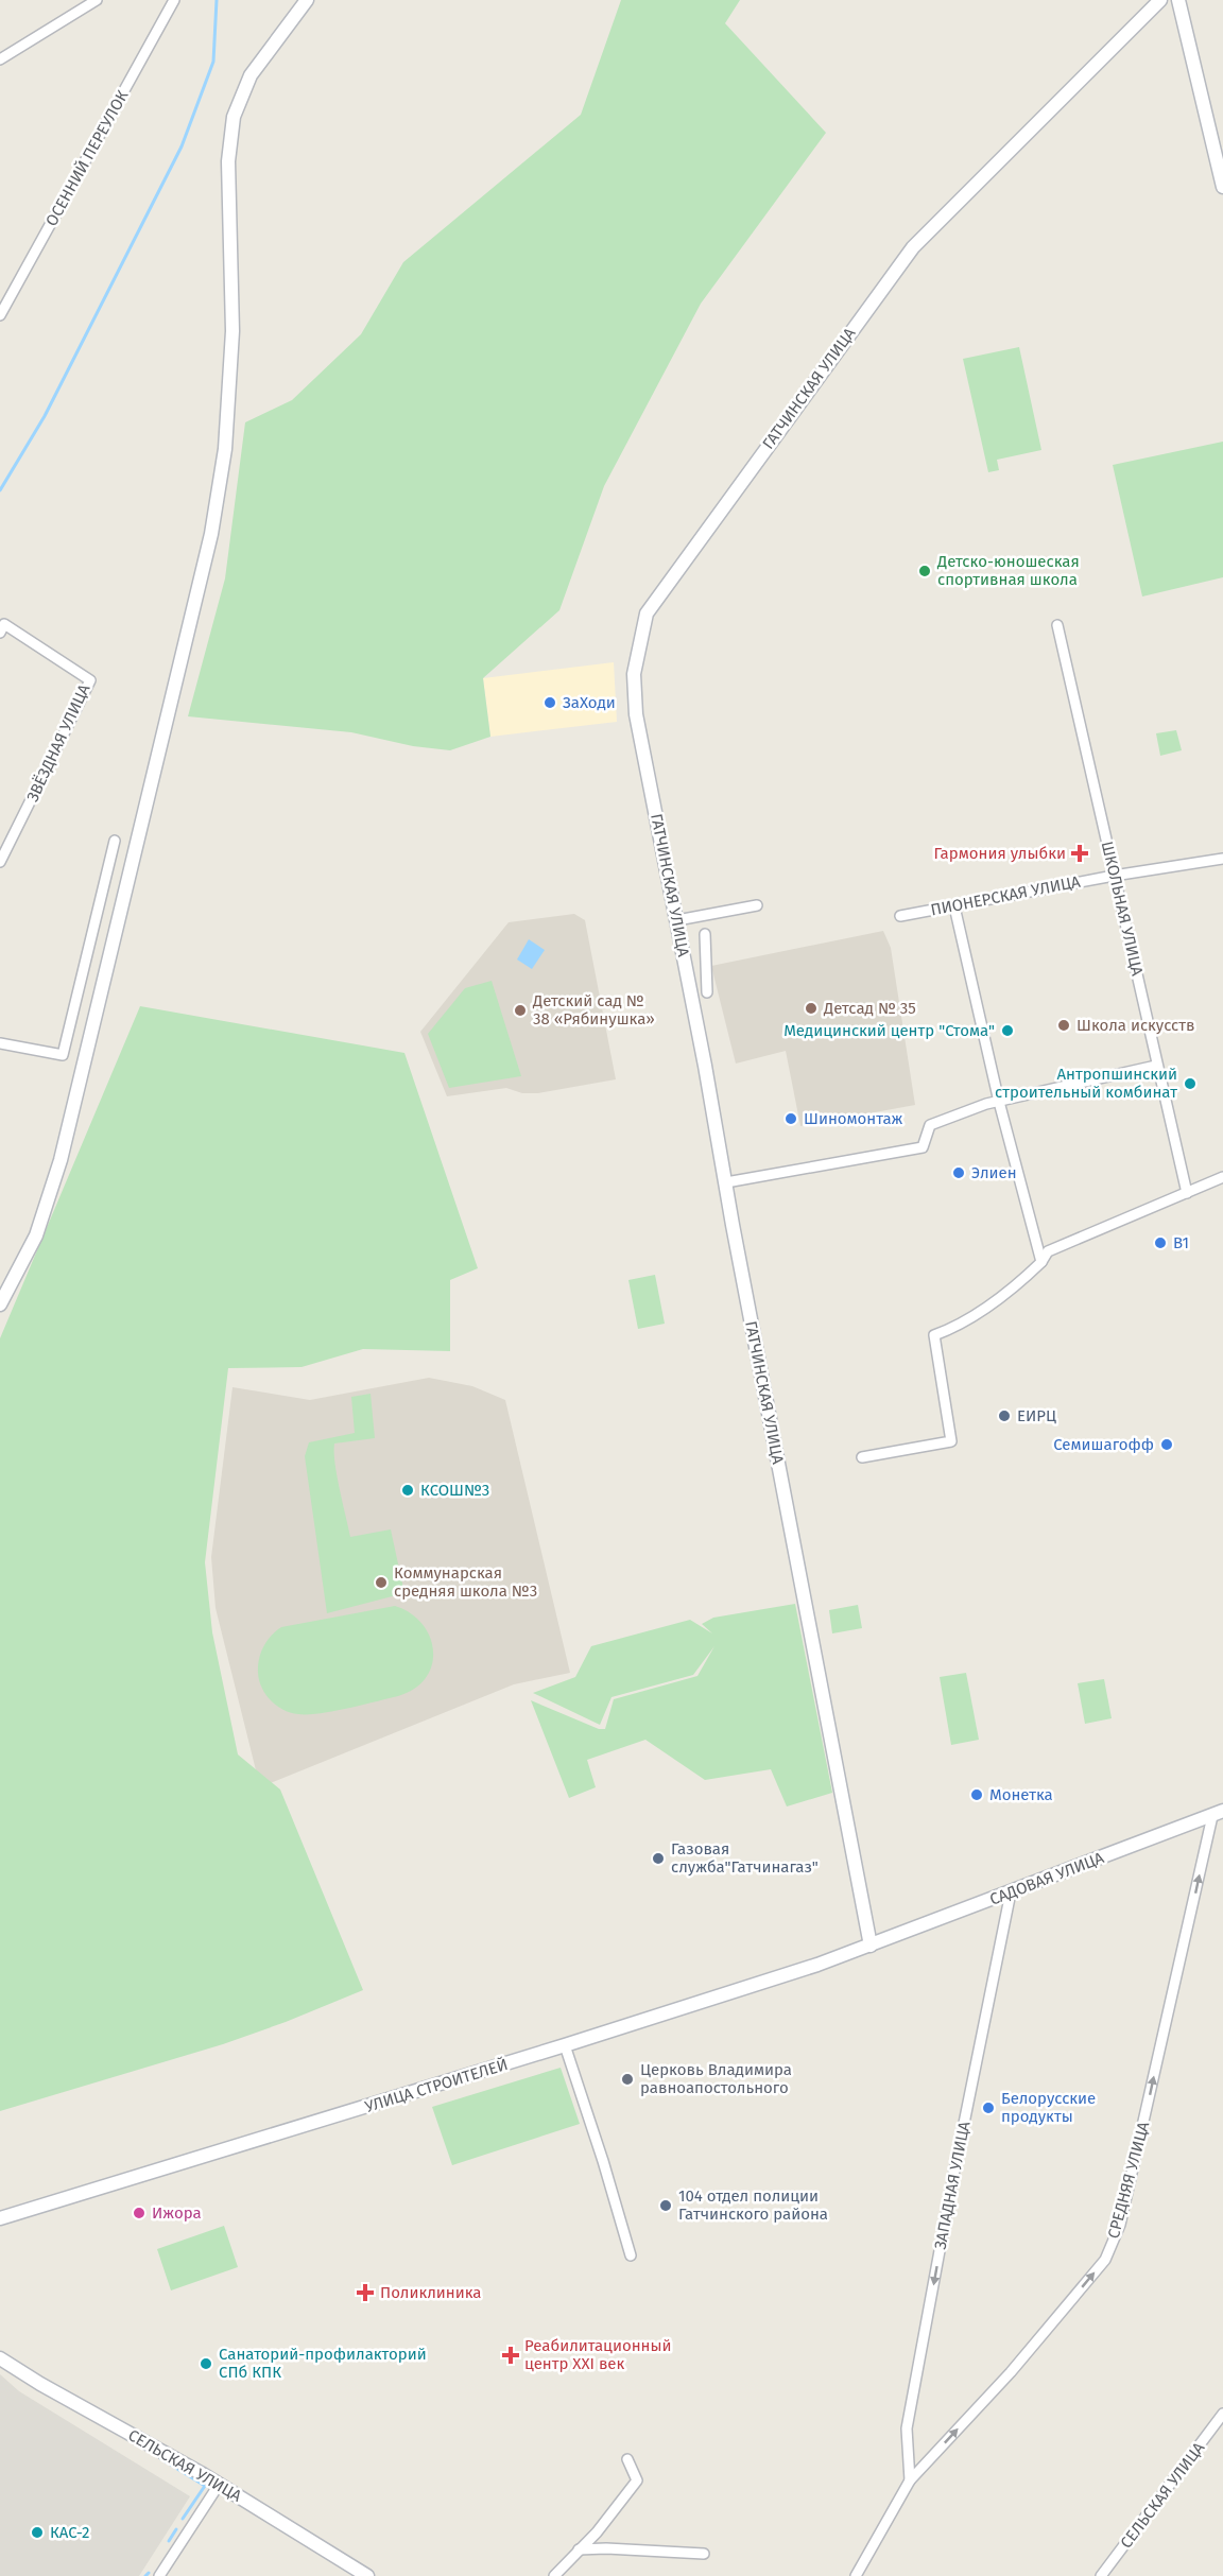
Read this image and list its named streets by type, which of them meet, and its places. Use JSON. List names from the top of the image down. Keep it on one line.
{"streets":{"main road":["ГАТЧИНСКАЯ УЛИЦА","САДОВАЯ УЛИЦА","УЛИЦА СТРОИТЕЛЕЙ","СЕЛЬСКАЯ УЛИЦА"],"street":["ОСЕННИЙ ПЕРЕУЛОК","ЗВЁЗДНАЯ УЛИЦА","ПИОНЕРСКАЯ УЛИЦА","ШКОЛЬНАЯ УЛИЦА","СРЕДНЯЯ УЛИЦА","ЗАПАДНАЯ УЛИЦА"]},"crossings":[["ГАТЧИНСКАЯ УЛИЦА","САДОВАЯ УЛИЦА"],["ГАТЧИНСКАЯ УЛИЦА","УЛИЦА СТРОИТЕЛЕЙ"],["ПИОНЕРСКАЯ УЛИЦА","ШКОЛЬНАЯ УЛИЦА"],["САДОВАЯ УЛИЦА","УЛИЦА СТРОИТЕЛЕЙ"],["САДОВАЯ УЛИЦА","СРЕДНЯЯ УЛИЦА"],["САДОВАЯ УЛИЦА","ЗАПАДНАЯ УЛИЦА"],["СРЕДНЯЯ УЛИЦА","ЗАПАДНАЯ УЛИЦА"]],"one_way":["СРЕДНЯЯ УЛИЦА","ЗАПАДНАЯ УЛИЦА"],"places":{"other":["Детско-юношеская спортивная школа","ЗаХоди","Детсад № 35","Детский сад № 38 «Рябинушка»","Школа искусств","Медицинский центр \"Стома\"","Антропшинский строительный комбинат","Шиномонтаж","Элиен","B1","ЕИРЦ","Семишагофф","КСОШ№3","Коммунарская средняя школа №3","Монетка","Газовая служба\"Гатчинагаз\"","Церковь Владимира равноапостольного","Белорусские продукты","104 отдел полиции Гатчинского района","Ижора","Санаторий-профилакторий СПб КПК","КАС-2"],"health":["Гармония улыбки","Поликлиника","Реабилитационный центр ХХI век"]}}
